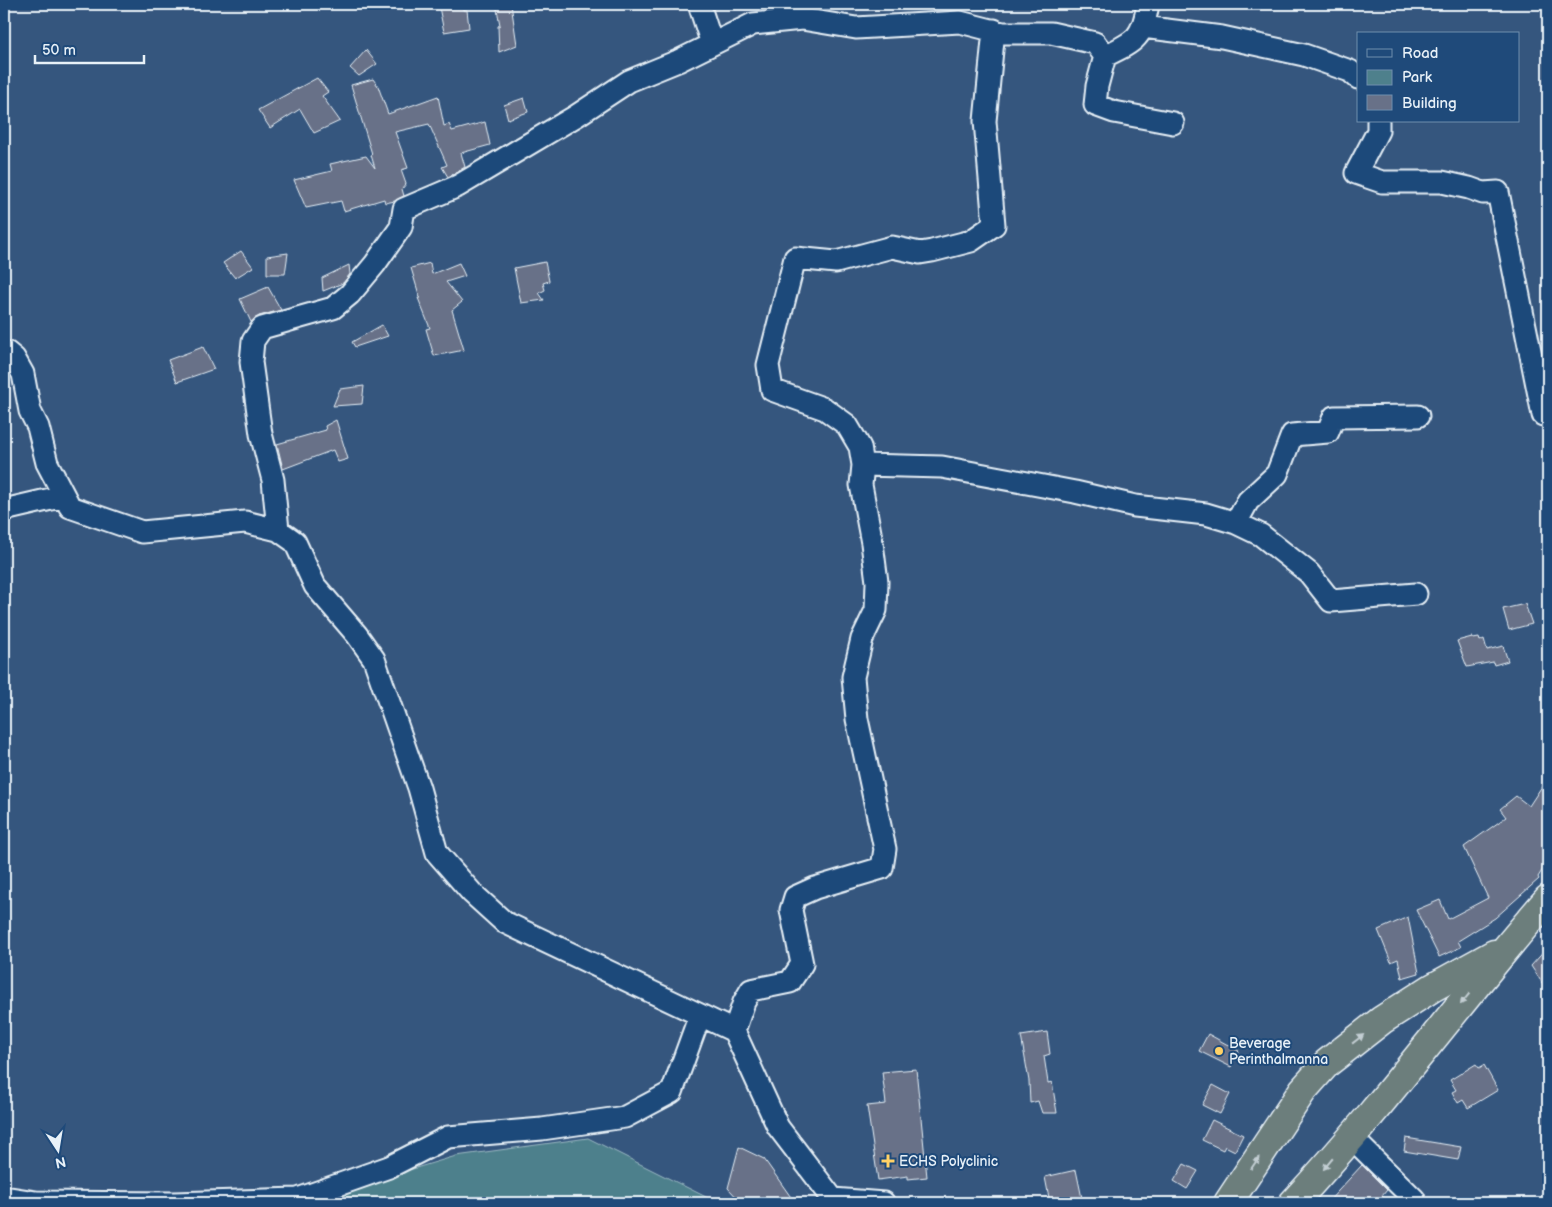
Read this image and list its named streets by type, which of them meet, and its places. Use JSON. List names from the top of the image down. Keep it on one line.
{"places":{"other":["Beverage Perinthalmanna"],"health":["ECHS Polyclinic"]},"legend":["Road","Park","Building"],"scale_bar":"50 m","north":"bottom"}
